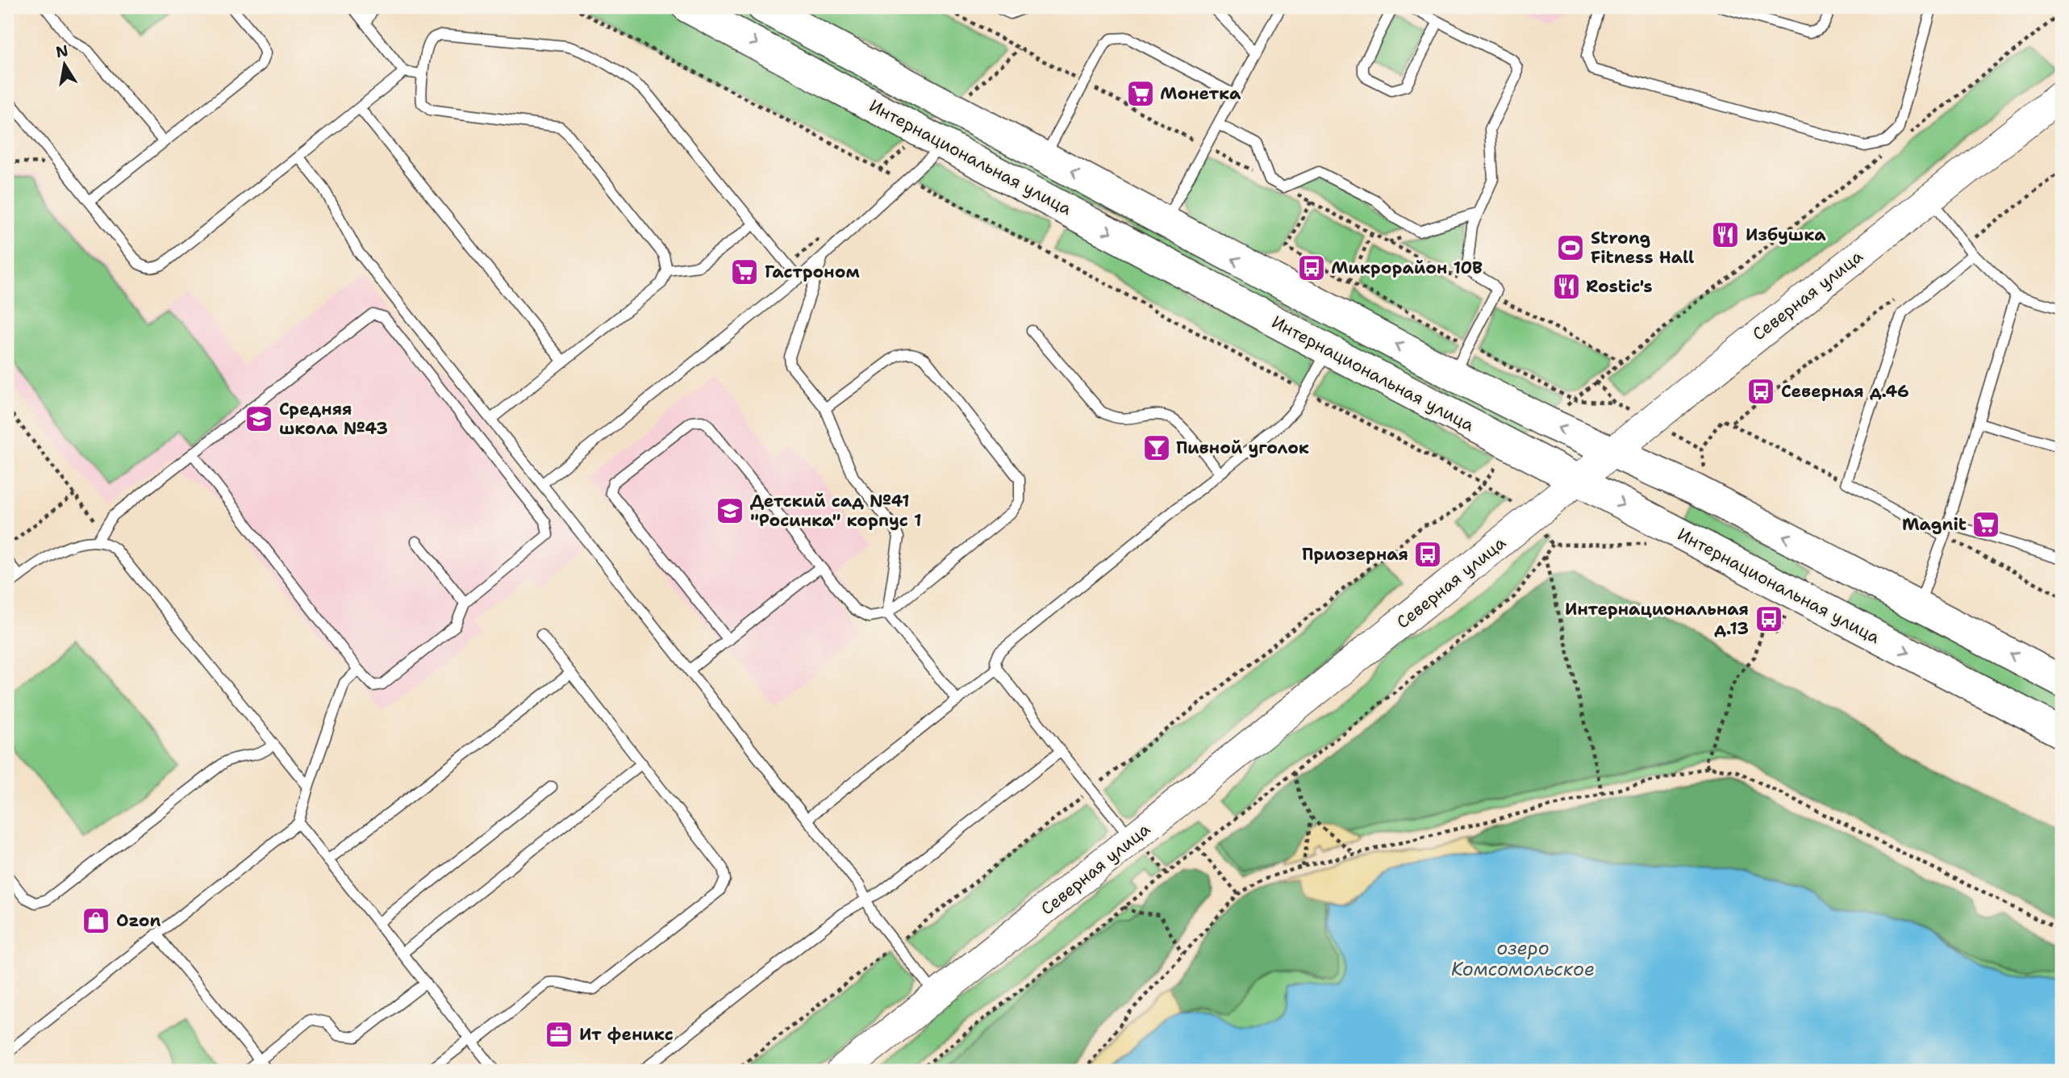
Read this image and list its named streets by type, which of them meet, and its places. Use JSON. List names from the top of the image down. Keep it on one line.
{"streets":{"main road":["Интернациональная улица","Северная улица"]},"crossings":[["Интернациональная улица","Северная улица"]],"water":["озеро Комсомольское"],"places":{"supermarket":["Монетка","Гастроном","Magnit"],"restaurant":["Избушка","Rostic's"],"sports":["Strong Fitness Hall"],"bus stop":["Микрорайон 10В","Северная д.46","Приозерная","Интернациональная д.13"],"school or university":["Средняя школа №43","Детский сад №41 \"Росинка\" корпус 1"],"bar":["Пивной уголок"],"shop":["Ozon"],"office":["Ит феникс"]},"north":"top"}
